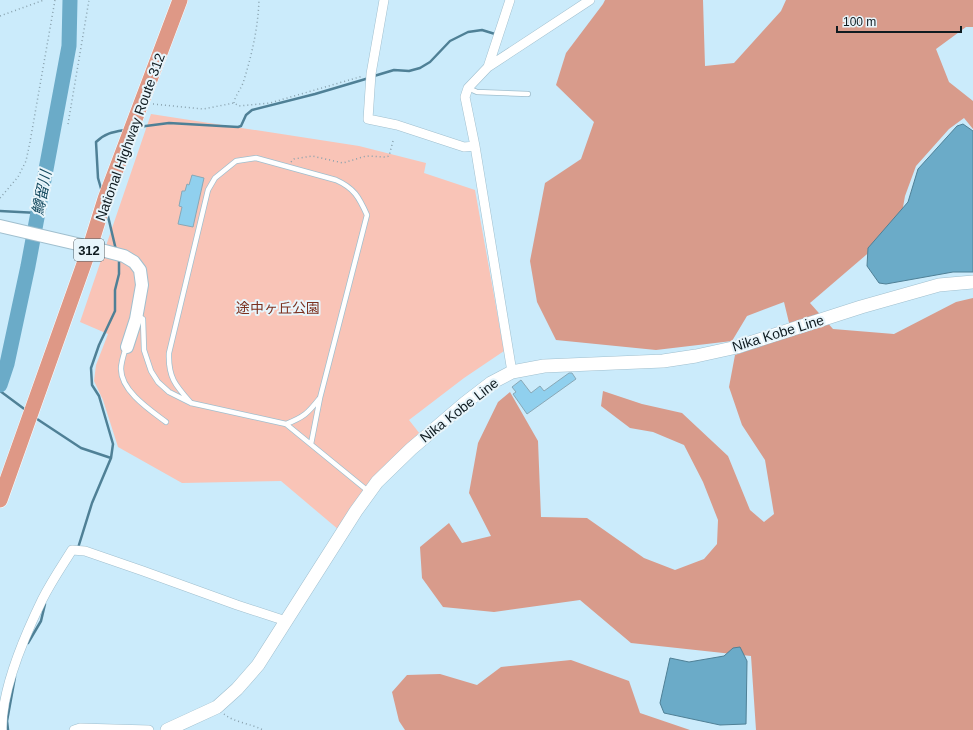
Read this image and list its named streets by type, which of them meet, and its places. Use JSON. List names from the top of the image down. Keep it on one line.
{"streets":{"highway":["National Highway Route 312","312"],"main road":["Nika Kobe Line"]},"water":["鱒留川"],"parks":["途中ヶ丘公園"],"scale_bar":"100 m"}
